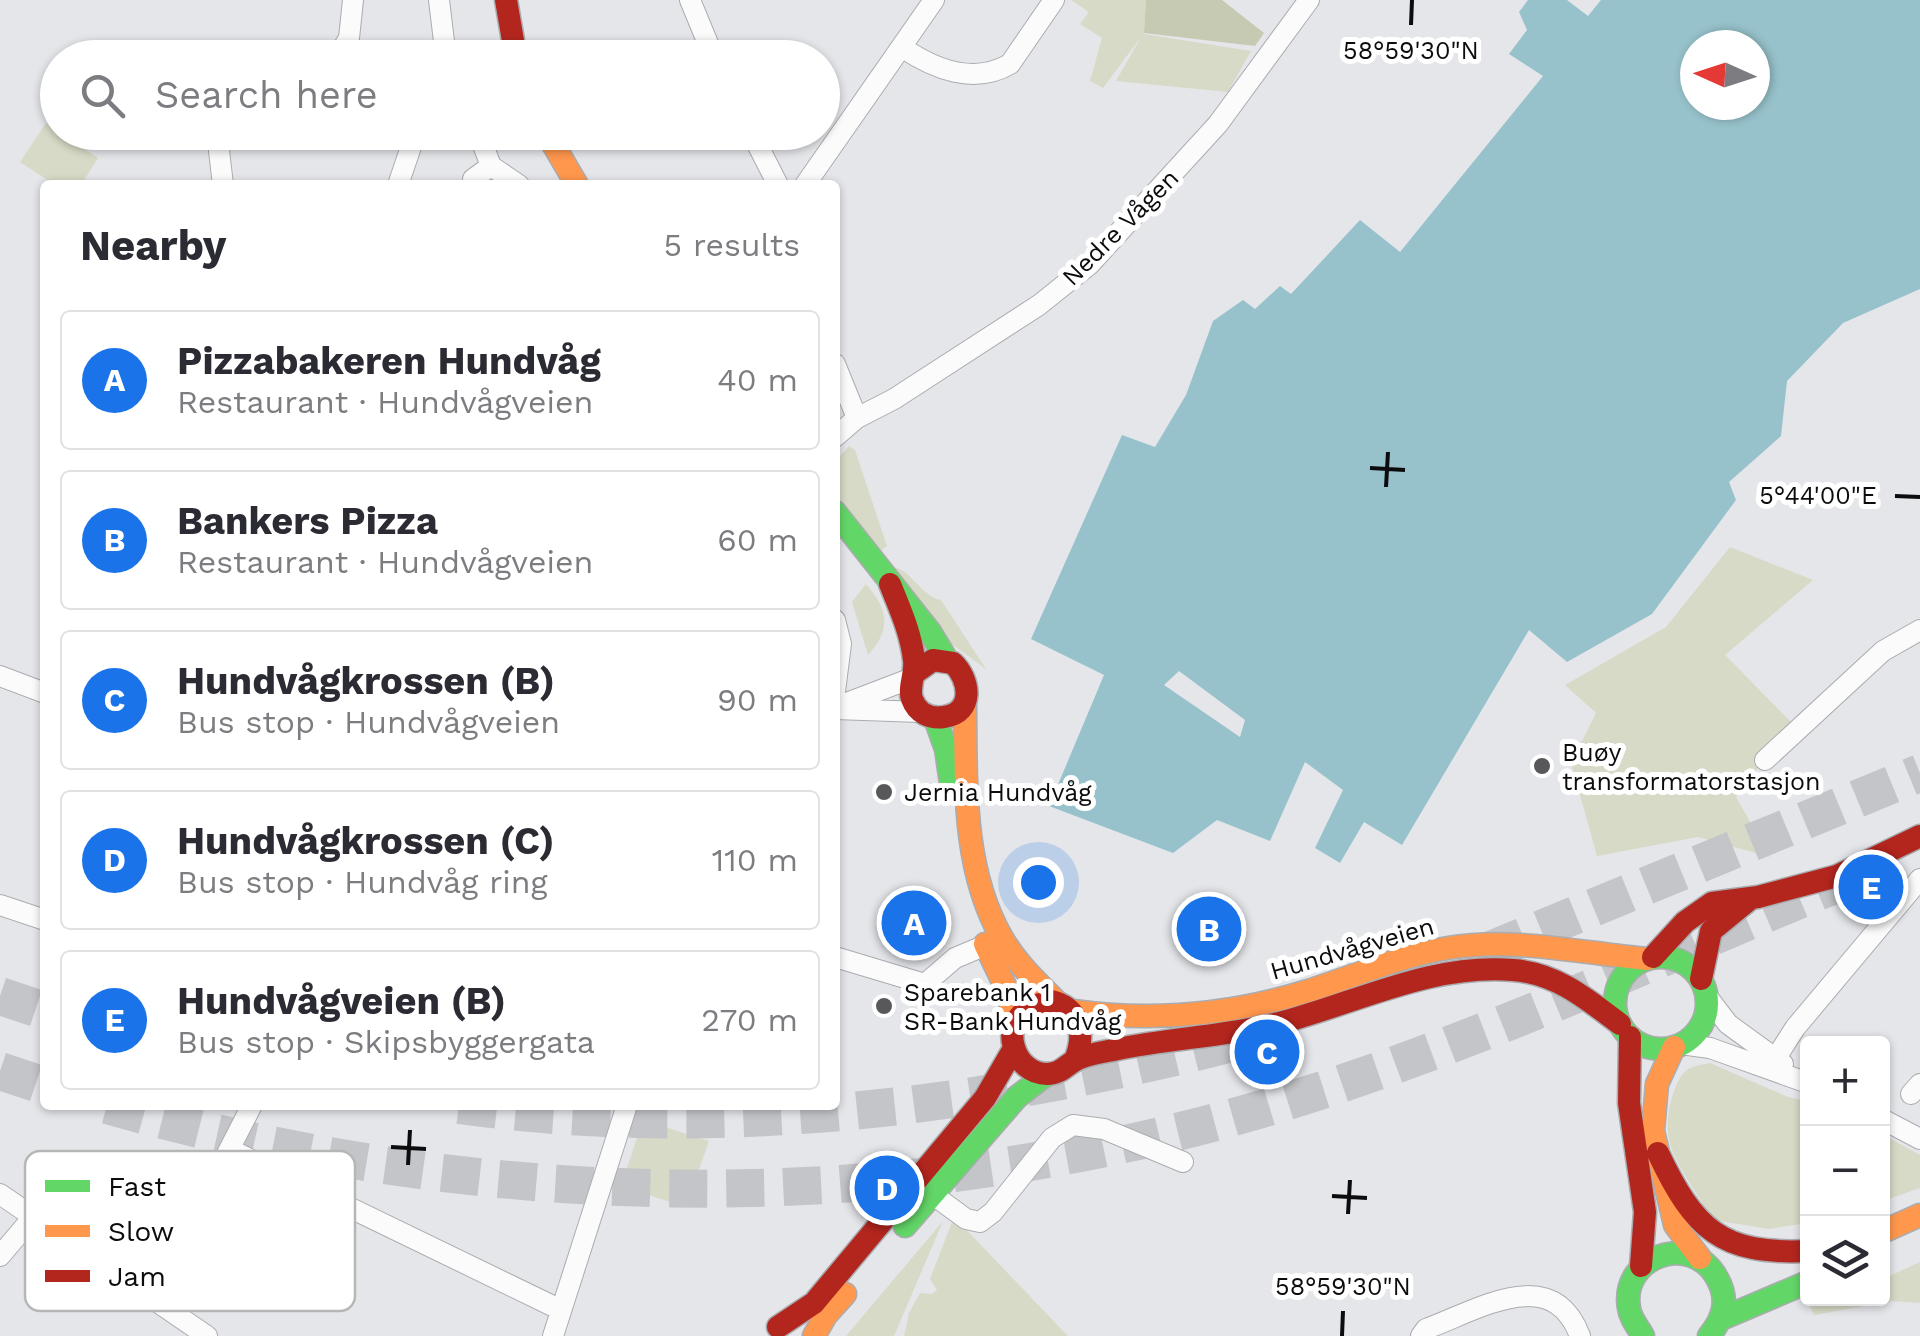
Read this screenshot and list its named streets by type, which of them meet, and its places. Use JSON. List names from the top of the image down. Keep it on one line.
{"streets":{"main road":["Hundvågveien"],"street":["Nedre Vågen"]},"places":["Buøy transformatorstasjon","Jernia Hundvåg","Sparebank 1 SR-Bank Hundvåg"],"legend":["Fast","Slow","Jam"],"north":"left","page":{"search":"Search here","heading":["Nearby","5 results"],"list":[{"mark":"A","name":"Pizzabakeren Hundvåg","note":"Restaurant · Hundvågveien","value":"40 m"},{"mark":"B","name":"Bankers Pizza","note":"Restaurant · Hundvågveien","value":"60 m"},{"mark":"C","name":"Hundvågkrossen (B)","note":"Bus stop · Hundvågveien","value":"90 m"},{"mark":"D","name":"Hundvågkrossen (C)","note":"Bus stop · Hundvåg ring","value":"110 m"},{"mark":"E","name":"Hundvågveien (B)","note":"Bus stop · Skipsbyggergata","value":"270 m"}],"pins":["E","A","B","C","D"],"map_buttons":["+","−"]},"coordinates":["58°59'30\"N","5°44'00\"E"]}
